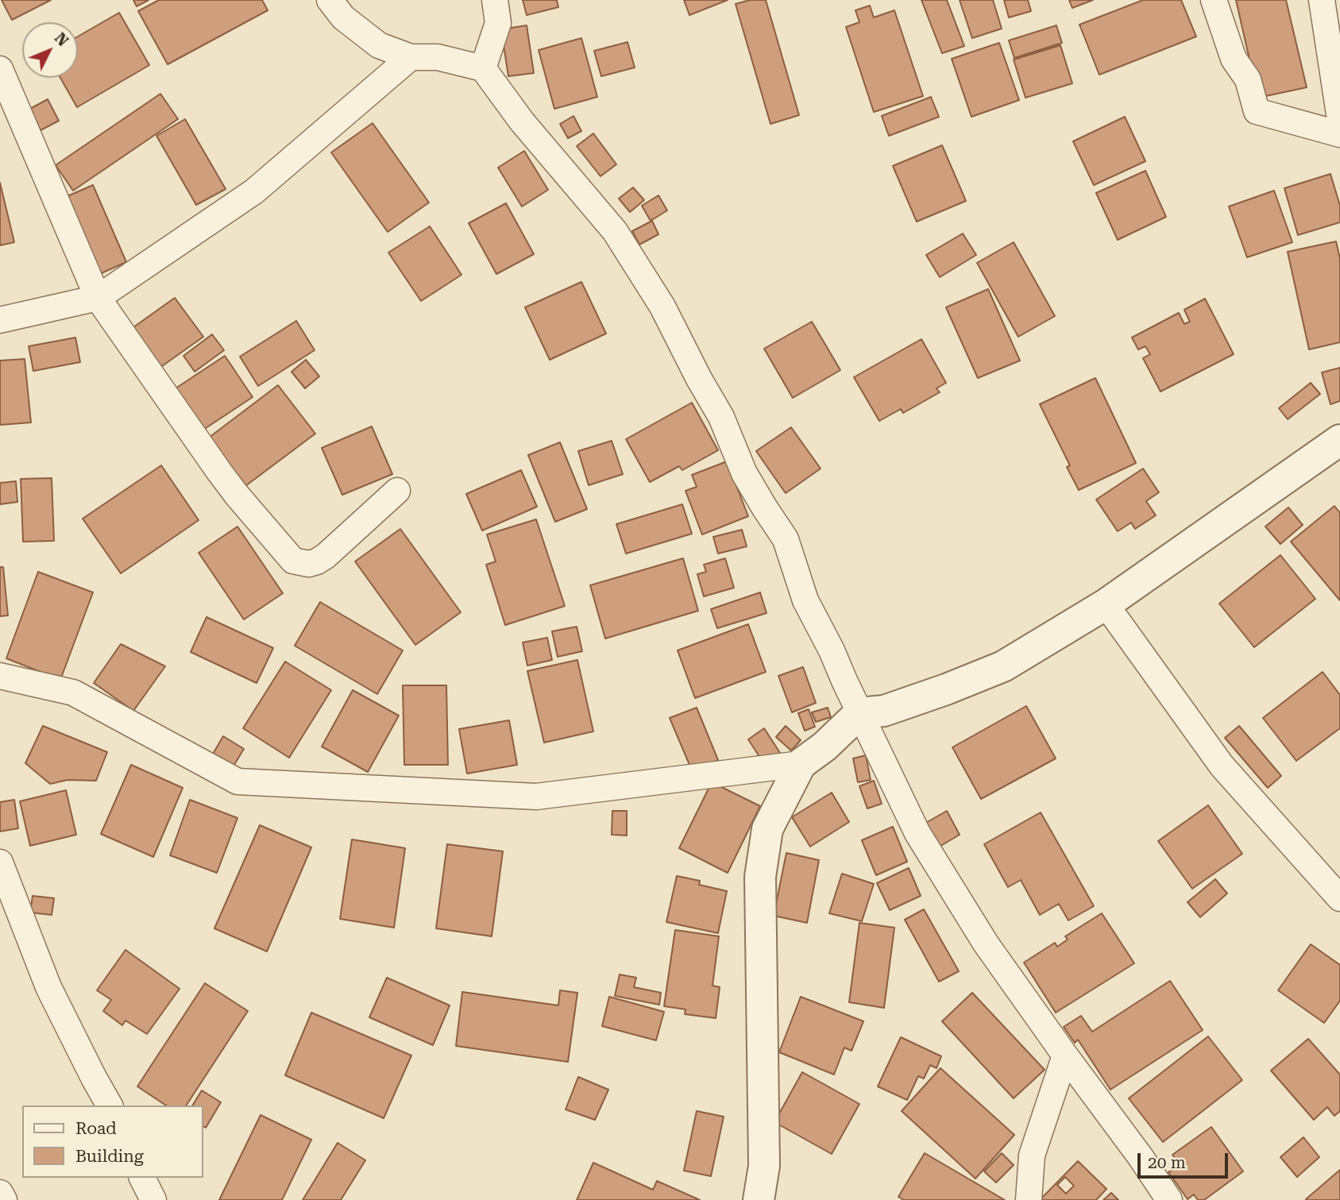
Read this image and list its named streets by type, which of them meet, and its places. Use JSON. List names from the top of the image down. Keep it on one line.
{"legend":["Road","Building"],"scale_bar":"20 m","north":"top right"}
